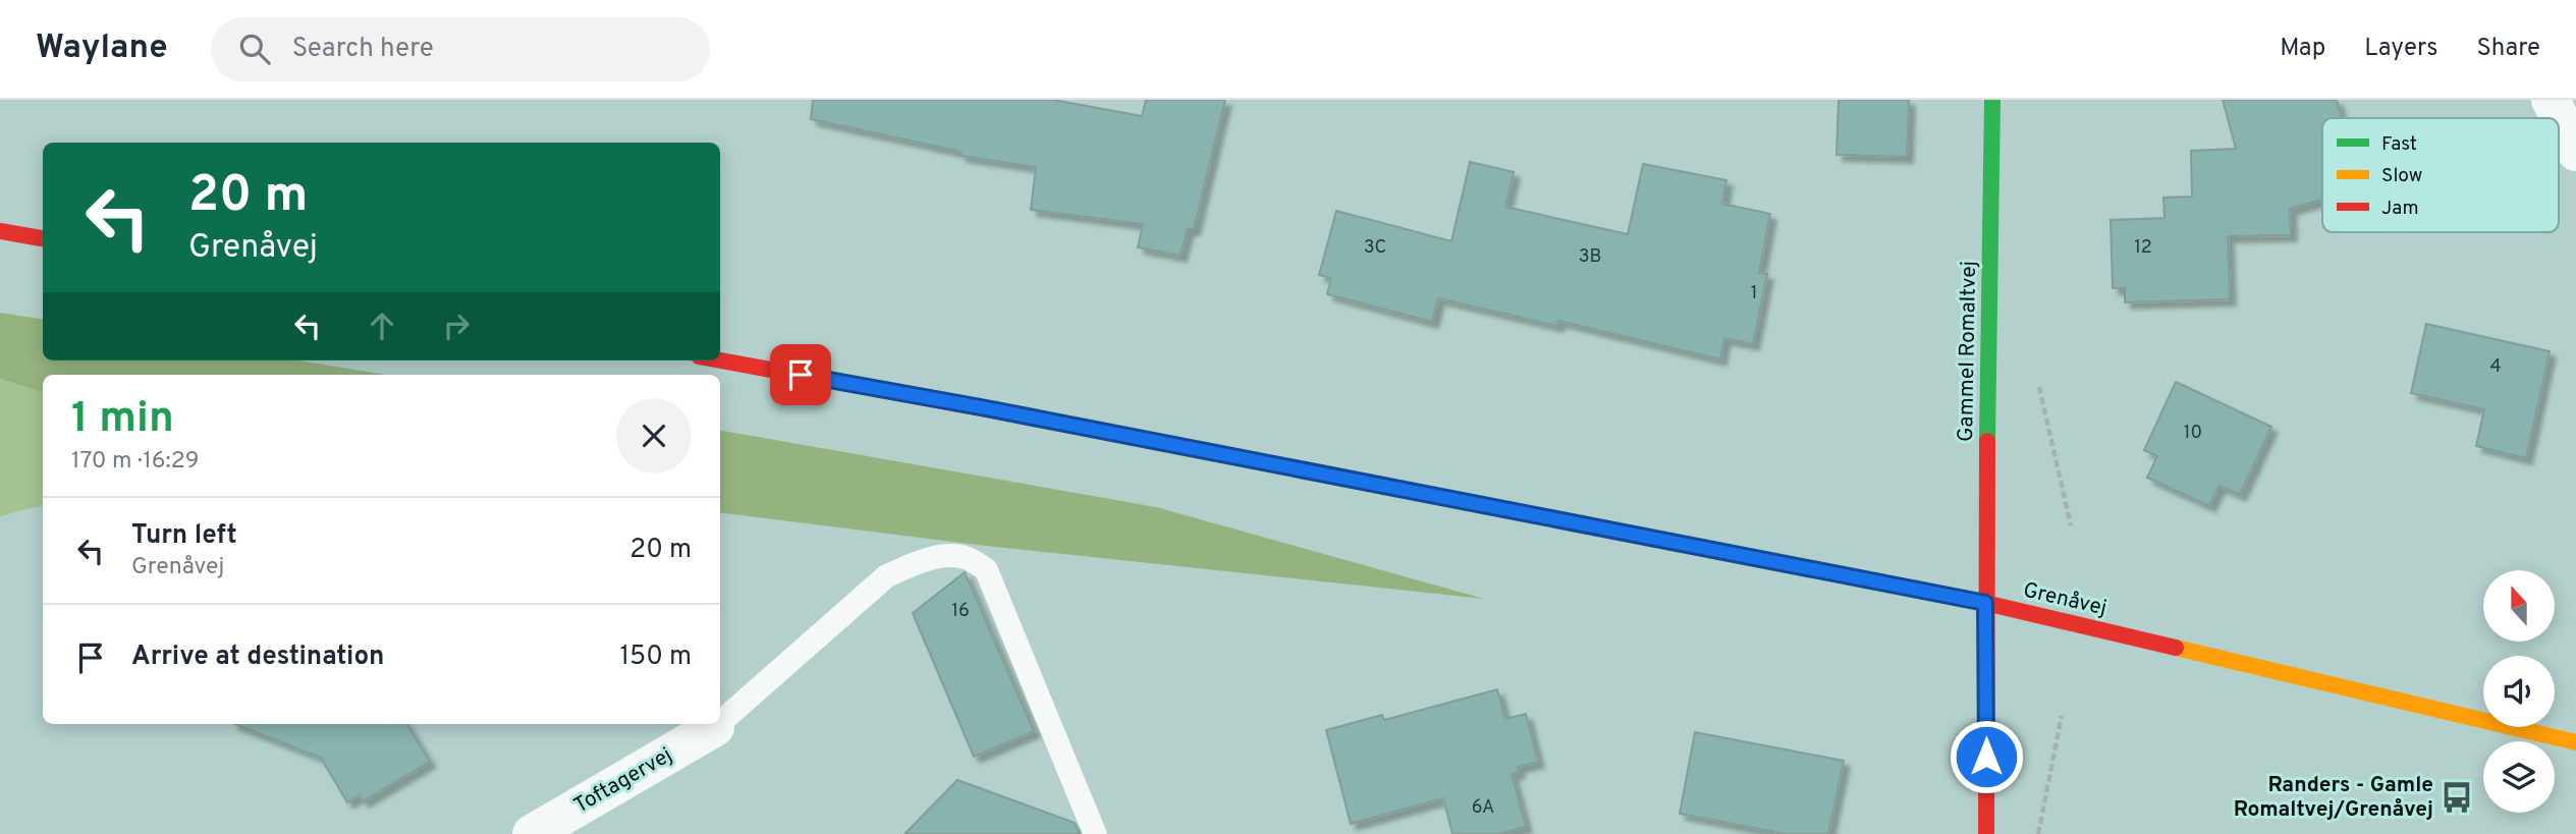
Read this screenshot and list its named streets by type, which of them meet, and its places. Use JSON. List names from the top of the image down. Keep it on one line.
{"streets":{"street":["Gammel Romaltvej","Grenåvej","Toftagervej"]},"crossings":[["Gammel Romaltvej","Grenåvej"]],"places":{"bus stop":["Randers - Gamle Romaltvej/Grenåvej"]},"house_numbers":["3C","12","3B","1","4","10","16","6A"],"legend":["Fast","Slow","Jam"],"north":"top","page":{"header":"Waylane","search":"Search here","nav":["Map","Layers","Share"],"turn":["20 m","Grenåvej"],"heading":["1 min","170 m · 16:29"],"list":[{"name":"Turn left","note":"Grenåvej","value":"20 m"},{"name":"Arrive at destination","value":"150 m"}]}}
